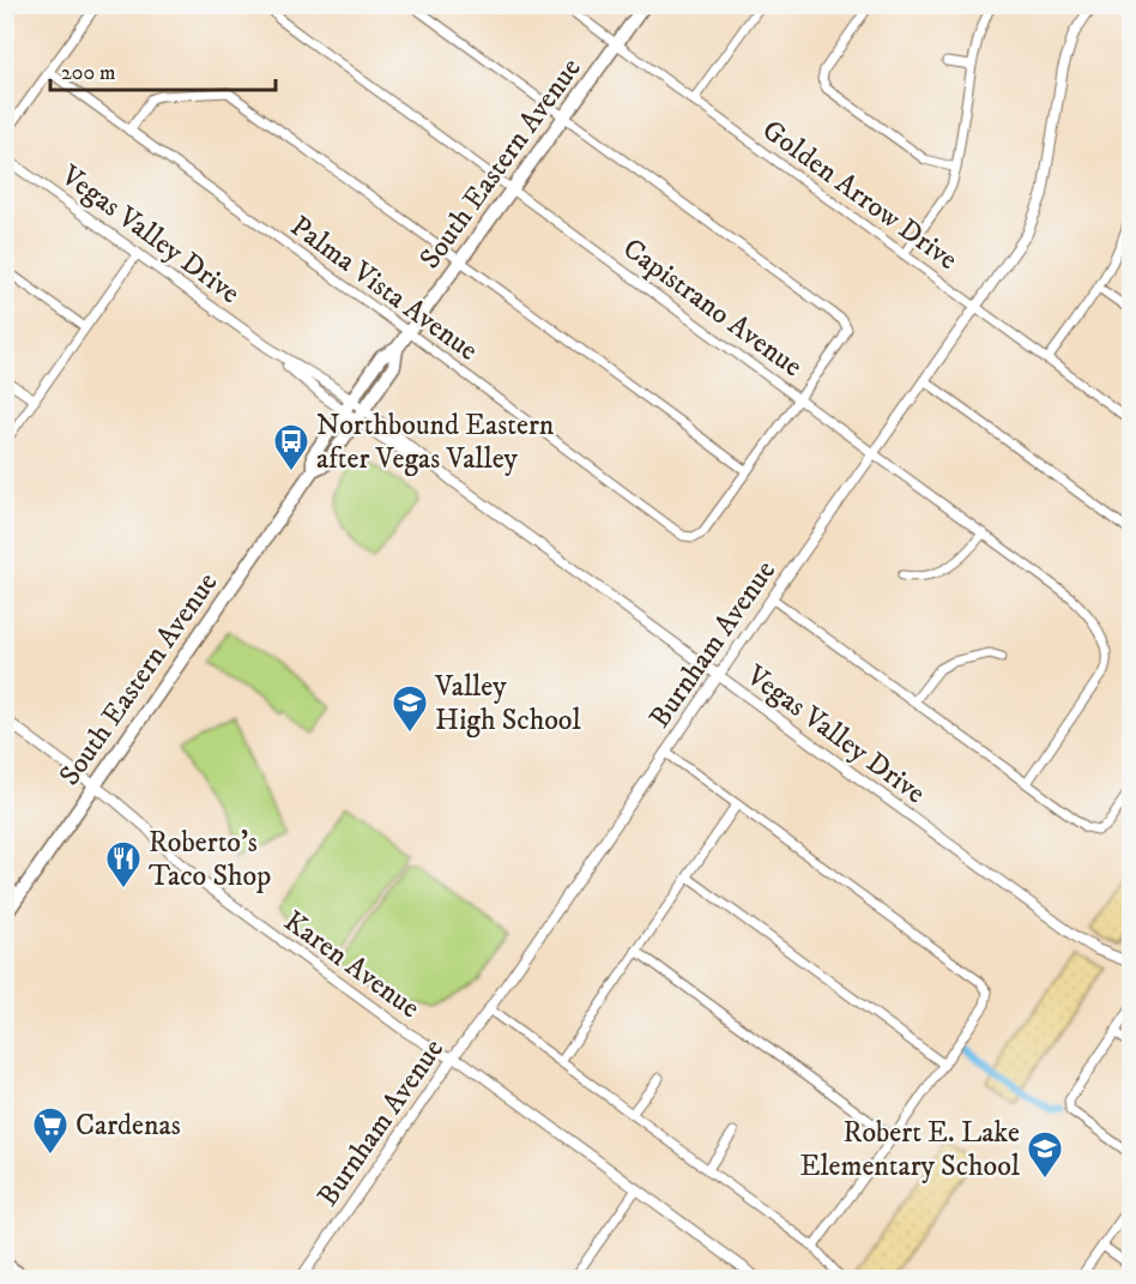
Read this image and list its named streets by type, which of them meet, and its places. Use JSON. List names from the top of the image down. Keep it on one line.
{"streets":{"main road":["South Eastern Avenue"],"street":["Golden Arrow Drive","Vegas Valley Drive","Palma Vista Avenue","Capistrano Avenue","Burnham Avenue","Karen Avenue"]},"crossings":[["South Eastern Avenue","Golden Arrow Drive"],["South Eastern Avenue","Vegas Valley Drive"],["South Eastern Avenue","Palma Vista Avenue"],["South Eastern Avenue","Capistrano Avenue"],["South Eastern Avenue","Karen Avenue"],["Golden Arrow Drive","Burnham Avenue"],["Vegas Valley Drive","Burnham Avenue"],["Capistrano Avenue","Burnham Avenue"],["Burnham Avenue","Karen Avenue"]],"places":{"bus stop":["Northbound Eastern after Vegas Valley"],"school or university":["Valley High School","Robert E. Lake Elementary School"],"restaurant":["Roberto's Taco Shop"],"supermarket":["Cardenas"]},"scale_bar":"200 m"}
